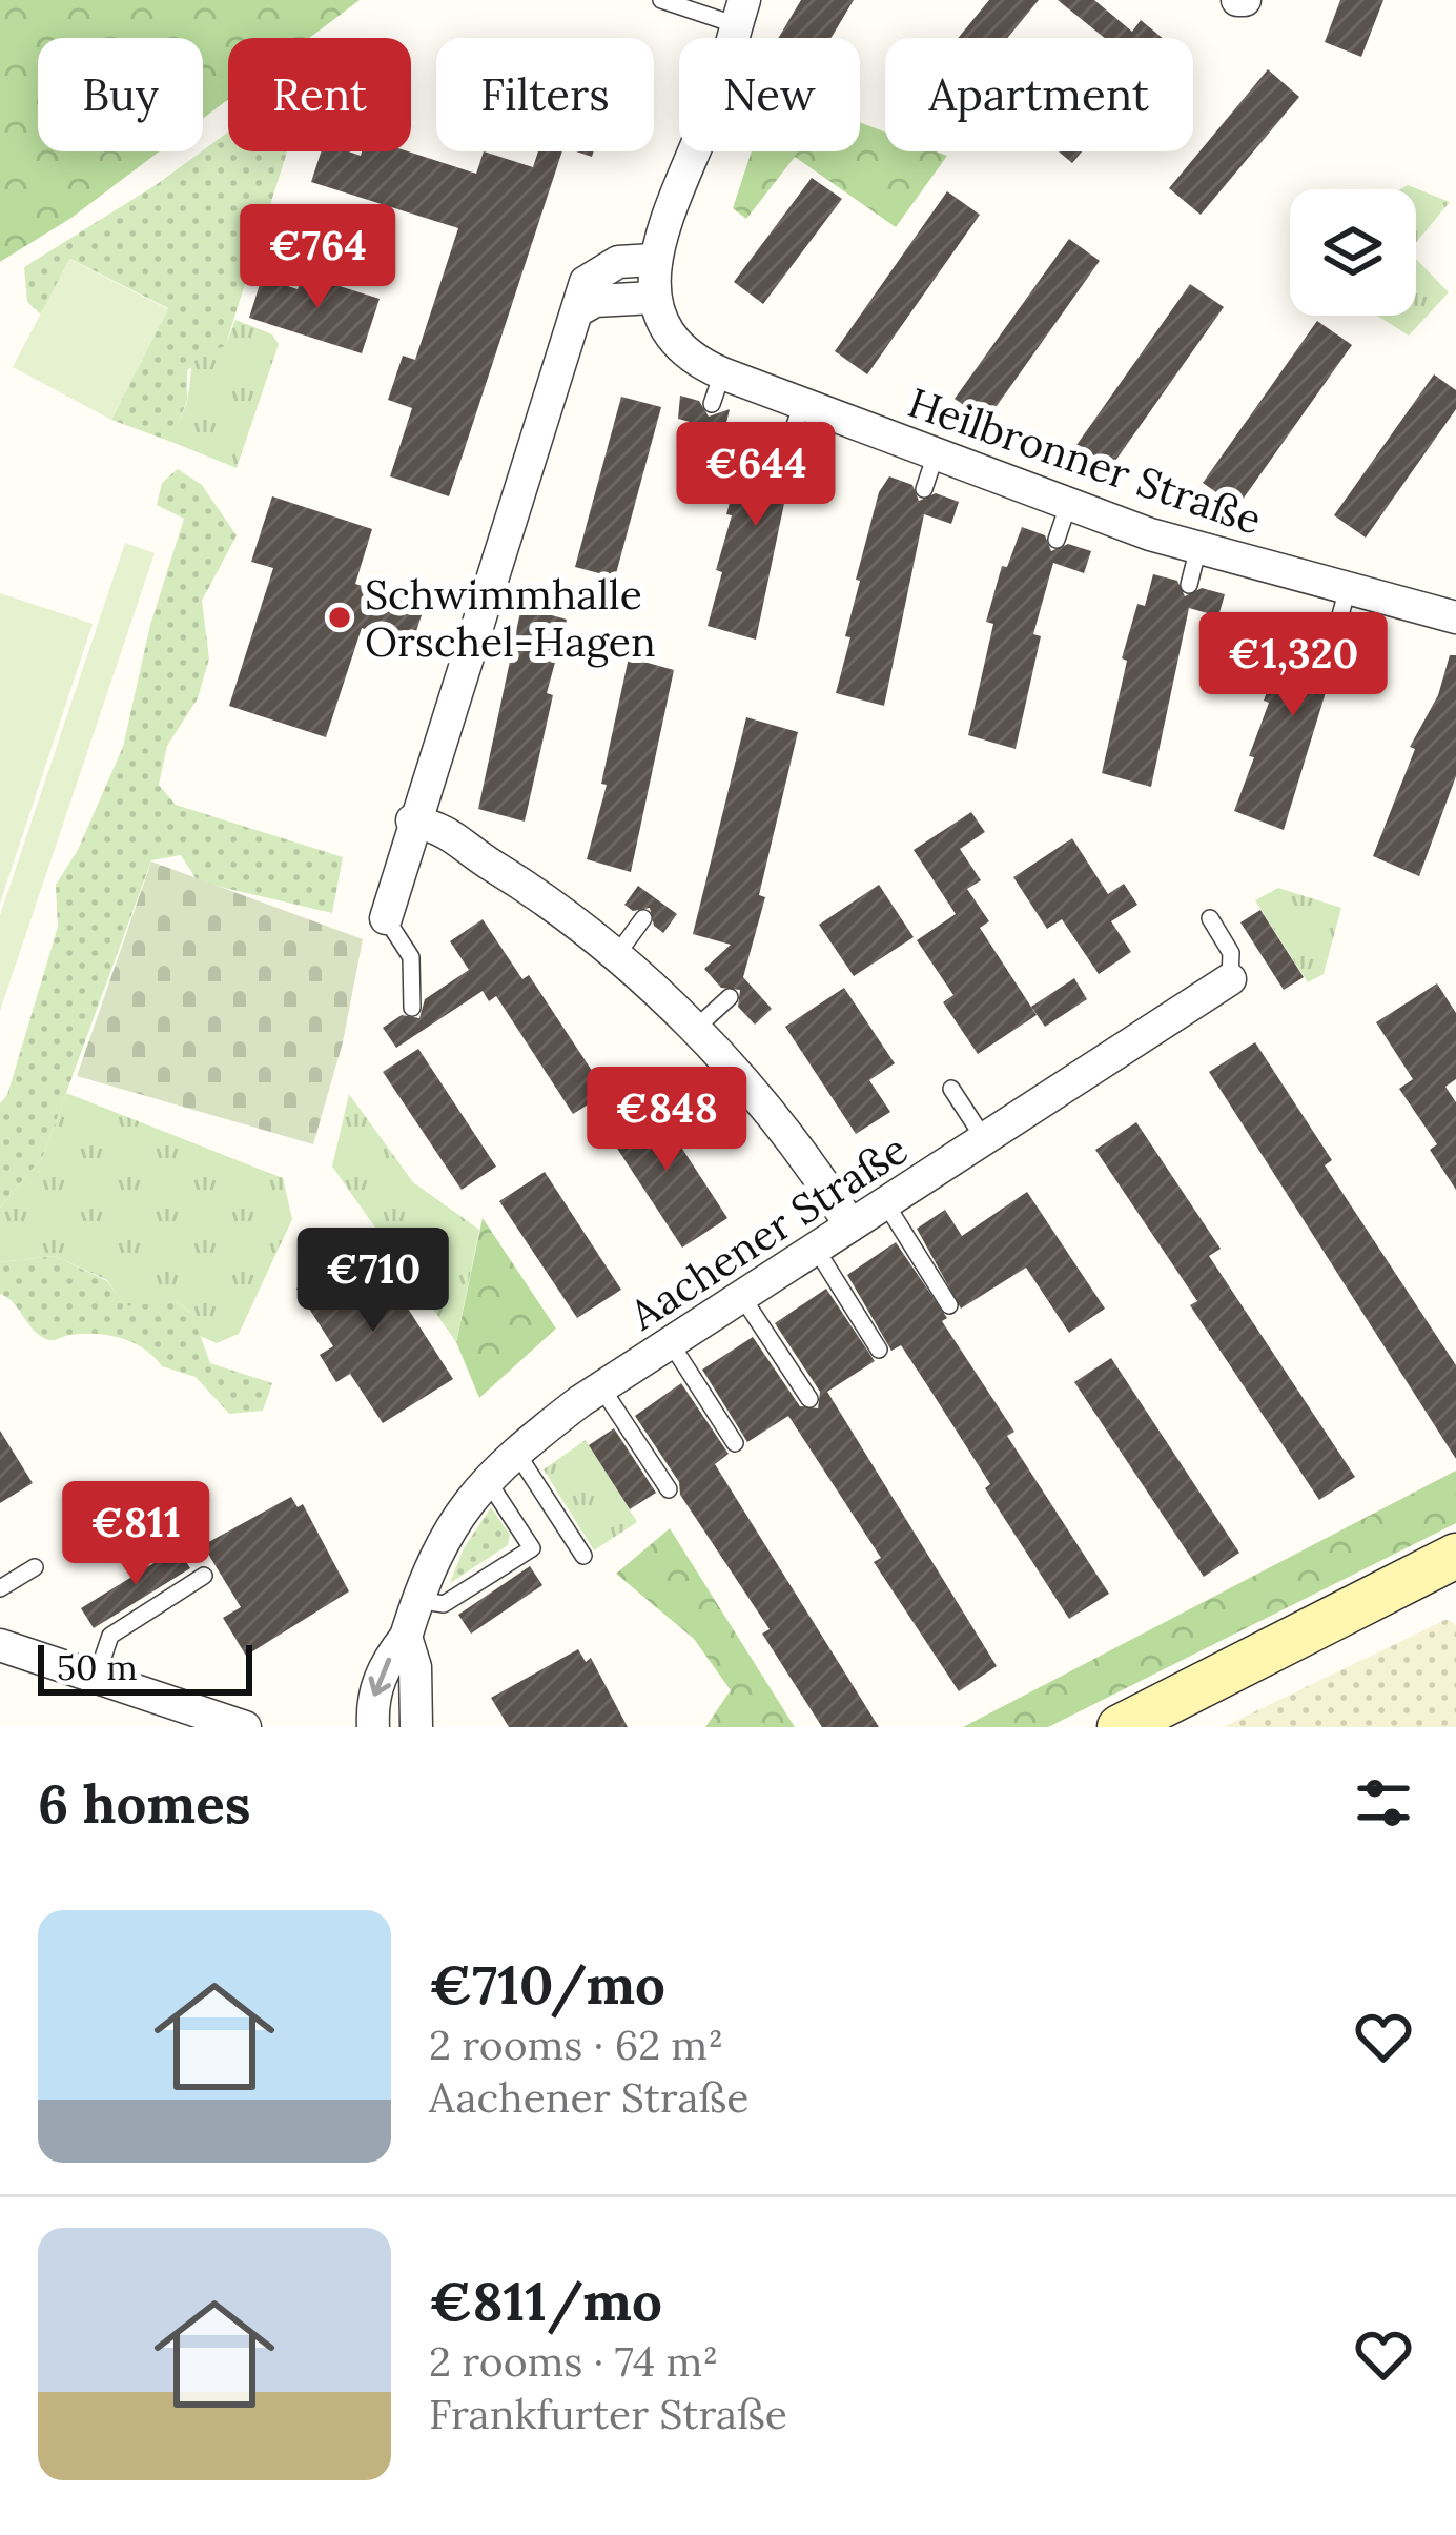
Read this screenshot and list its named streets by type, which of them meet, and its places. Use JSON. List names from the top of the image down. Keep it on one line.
{"streets":{"street":["Heilbronner Straße","Aachener Straße"]},"places":["Schwimmhalle Orschel-Hagen"],"scale_bar":"50 m","page":{"chip":["Buy","Rent","Filters","New","Apartment"],"price":["€764","€644","€1,320","€848","€710","€811"],"scale":"50 m","heading":"6 homes","list":[{"name":"€710/mo","note":"2 rooms · 62 m² · Aachener Straße"},{"name":"€811/mo","note":"2 rooms · 74 m² · Frankfurter Straße"}]}}
